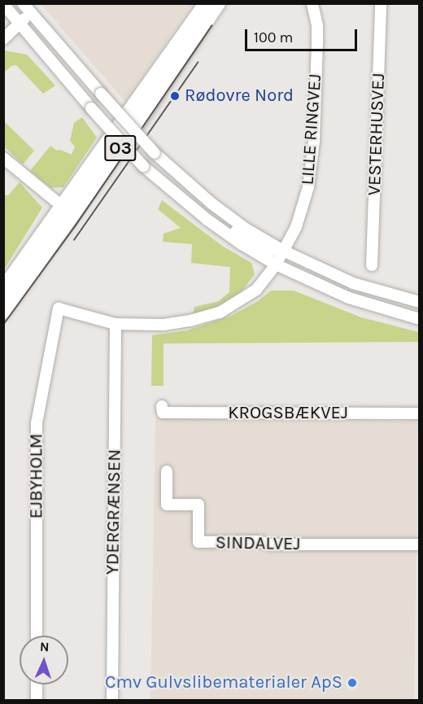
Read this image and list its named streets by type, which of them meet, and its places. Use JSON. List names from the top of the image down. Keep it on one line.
{"streets":{"main road":["O3"],"street":["LILLE RINGVEJ","VESTERHUSVEJ","KROGSBÆKVEJ","EJBYHOLM","YDERGRÆNSEN","SINDALVEJ"]},"crossings":[["LILLE RINGVEJ","EJBYHOLM"],["LILLE RINGVEJ","YDERGRÆNSEN"]],"places":["Rødovre Nord","Cmv Gulvslibematerialer ApS"],"scale_bar":"100 m","north":"top"}
